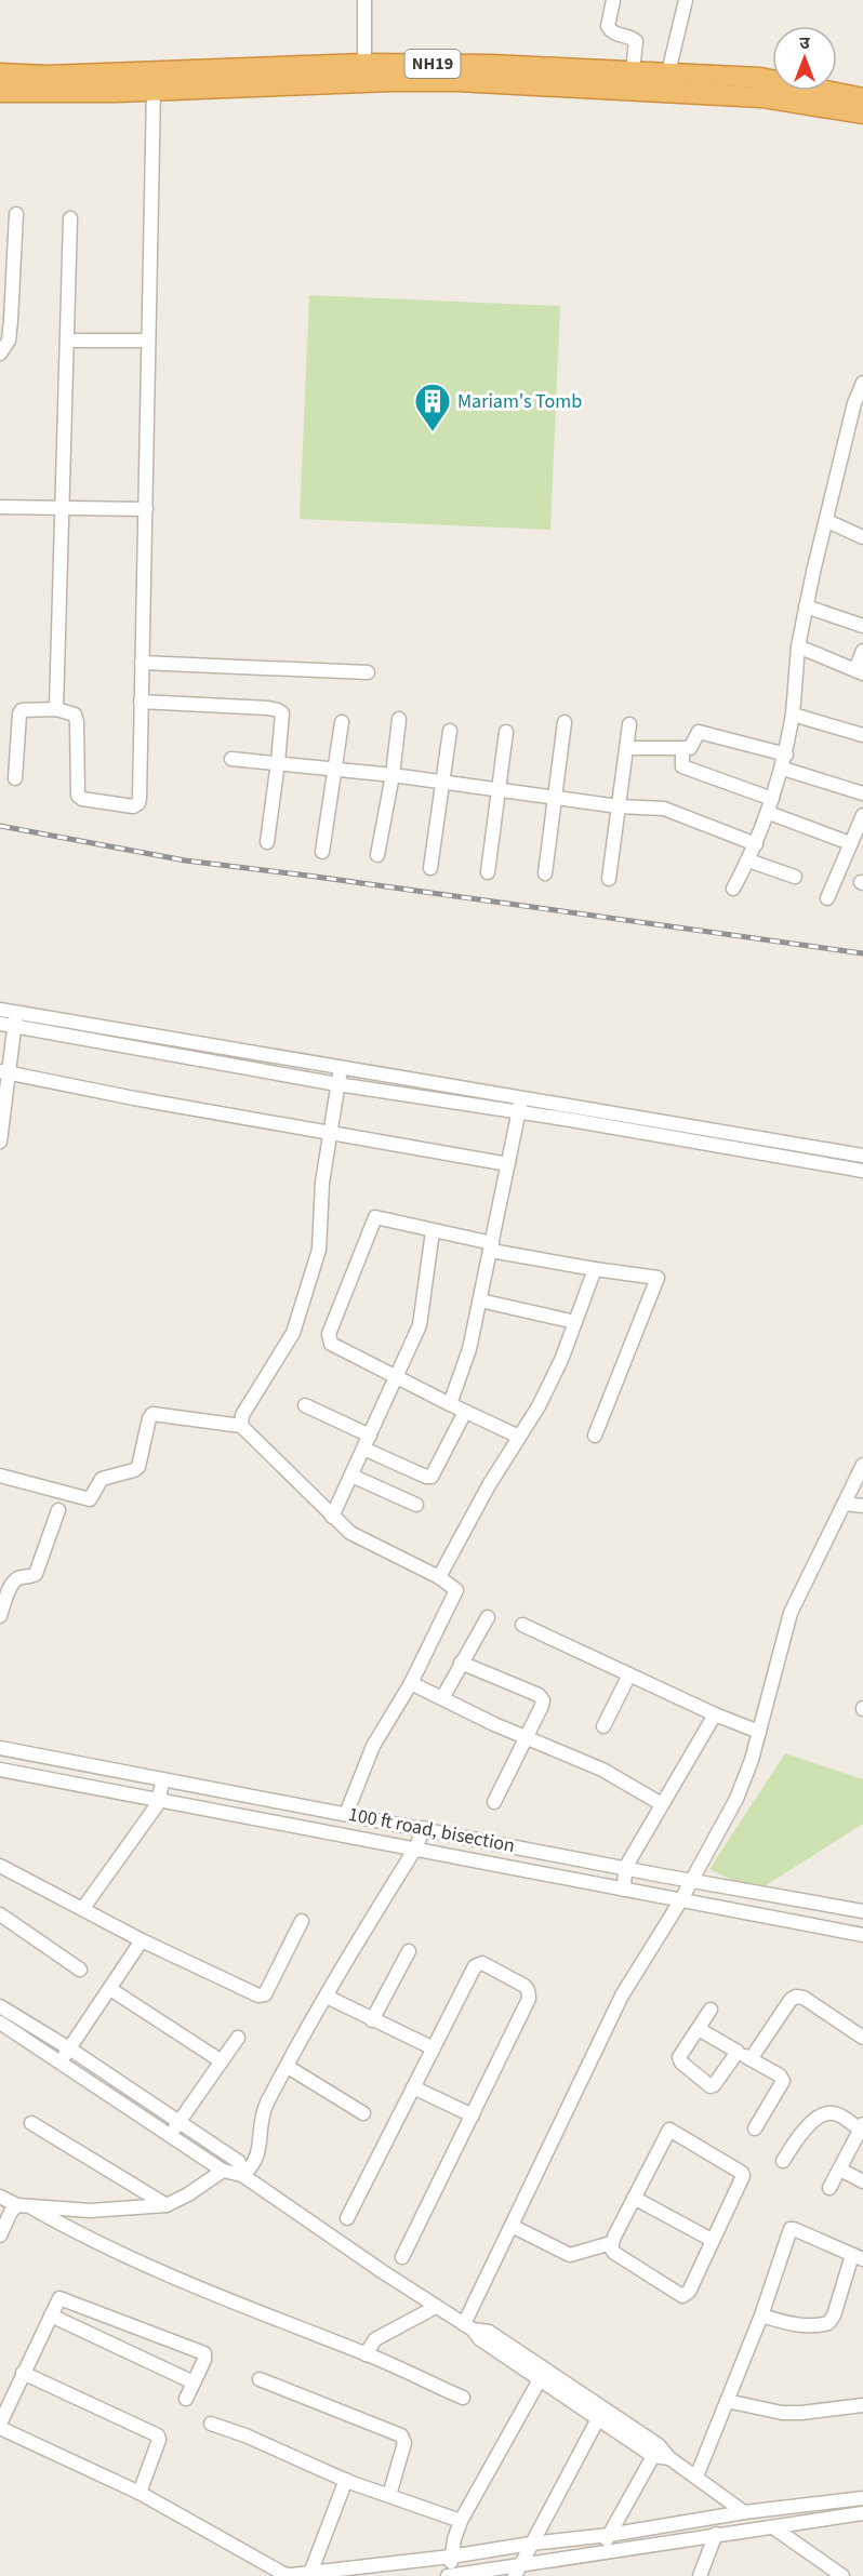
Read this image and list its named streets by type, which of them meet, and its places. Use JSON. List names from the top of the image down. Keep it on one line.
{"streets":{"highway":["NH19"],"street":["100 ft road, bisection"]},"places":{"building":["Mariam's Tomb"]},"north":"top"}
